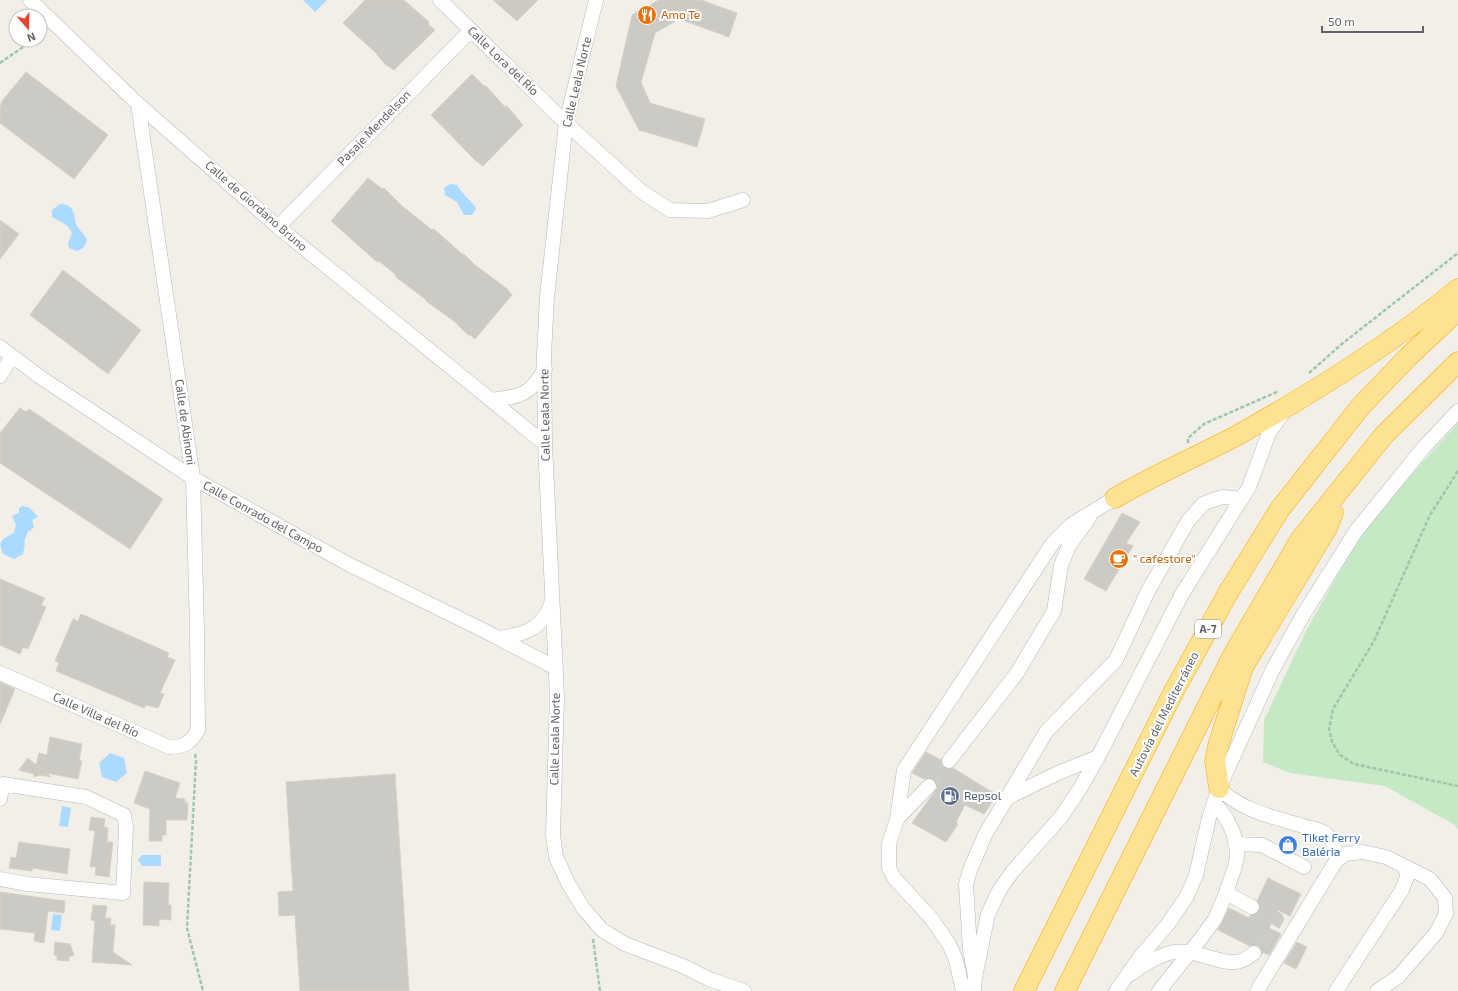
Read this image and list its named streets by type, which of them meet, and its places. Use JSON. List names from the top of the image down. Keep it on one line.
{"streets":{"highway":["A-7","Autovía del Mediterráneo"],"street":["Calle Lora del Río","Calle Leala Norte","Pasaje Mendelson","Calle de Giordano Bruno","Calle de Abinoni","Calle Conrado del Campo","Calle Villa del Río"]},"crossings":[["Calle Lora del Río","Calle Leala Norte"],["Calle Lora del Río","Pasaje Mendelson"],["Calle Leala Norte","Calle de Giordano Bruno"],["Calle Leala Norte","Calle Conrado del Campo"],["Pasaje Mendelson","Calle de Giordano Bruno"],["Calle de Giordano Bruno","Calle de Abinoni"],["Calle de Abinoni","Calle Conrado del Campo"],["Calle de Abinoni","Calle Villa del Río"]],"places":{"restaurant":["Amo Te"],"cafe":["\" cafestore\""],"fuel station":["Repsol"],"shop":["Tiket Ferry Baléria"]},"scale_bar":"50 m","north":"bottom"}
